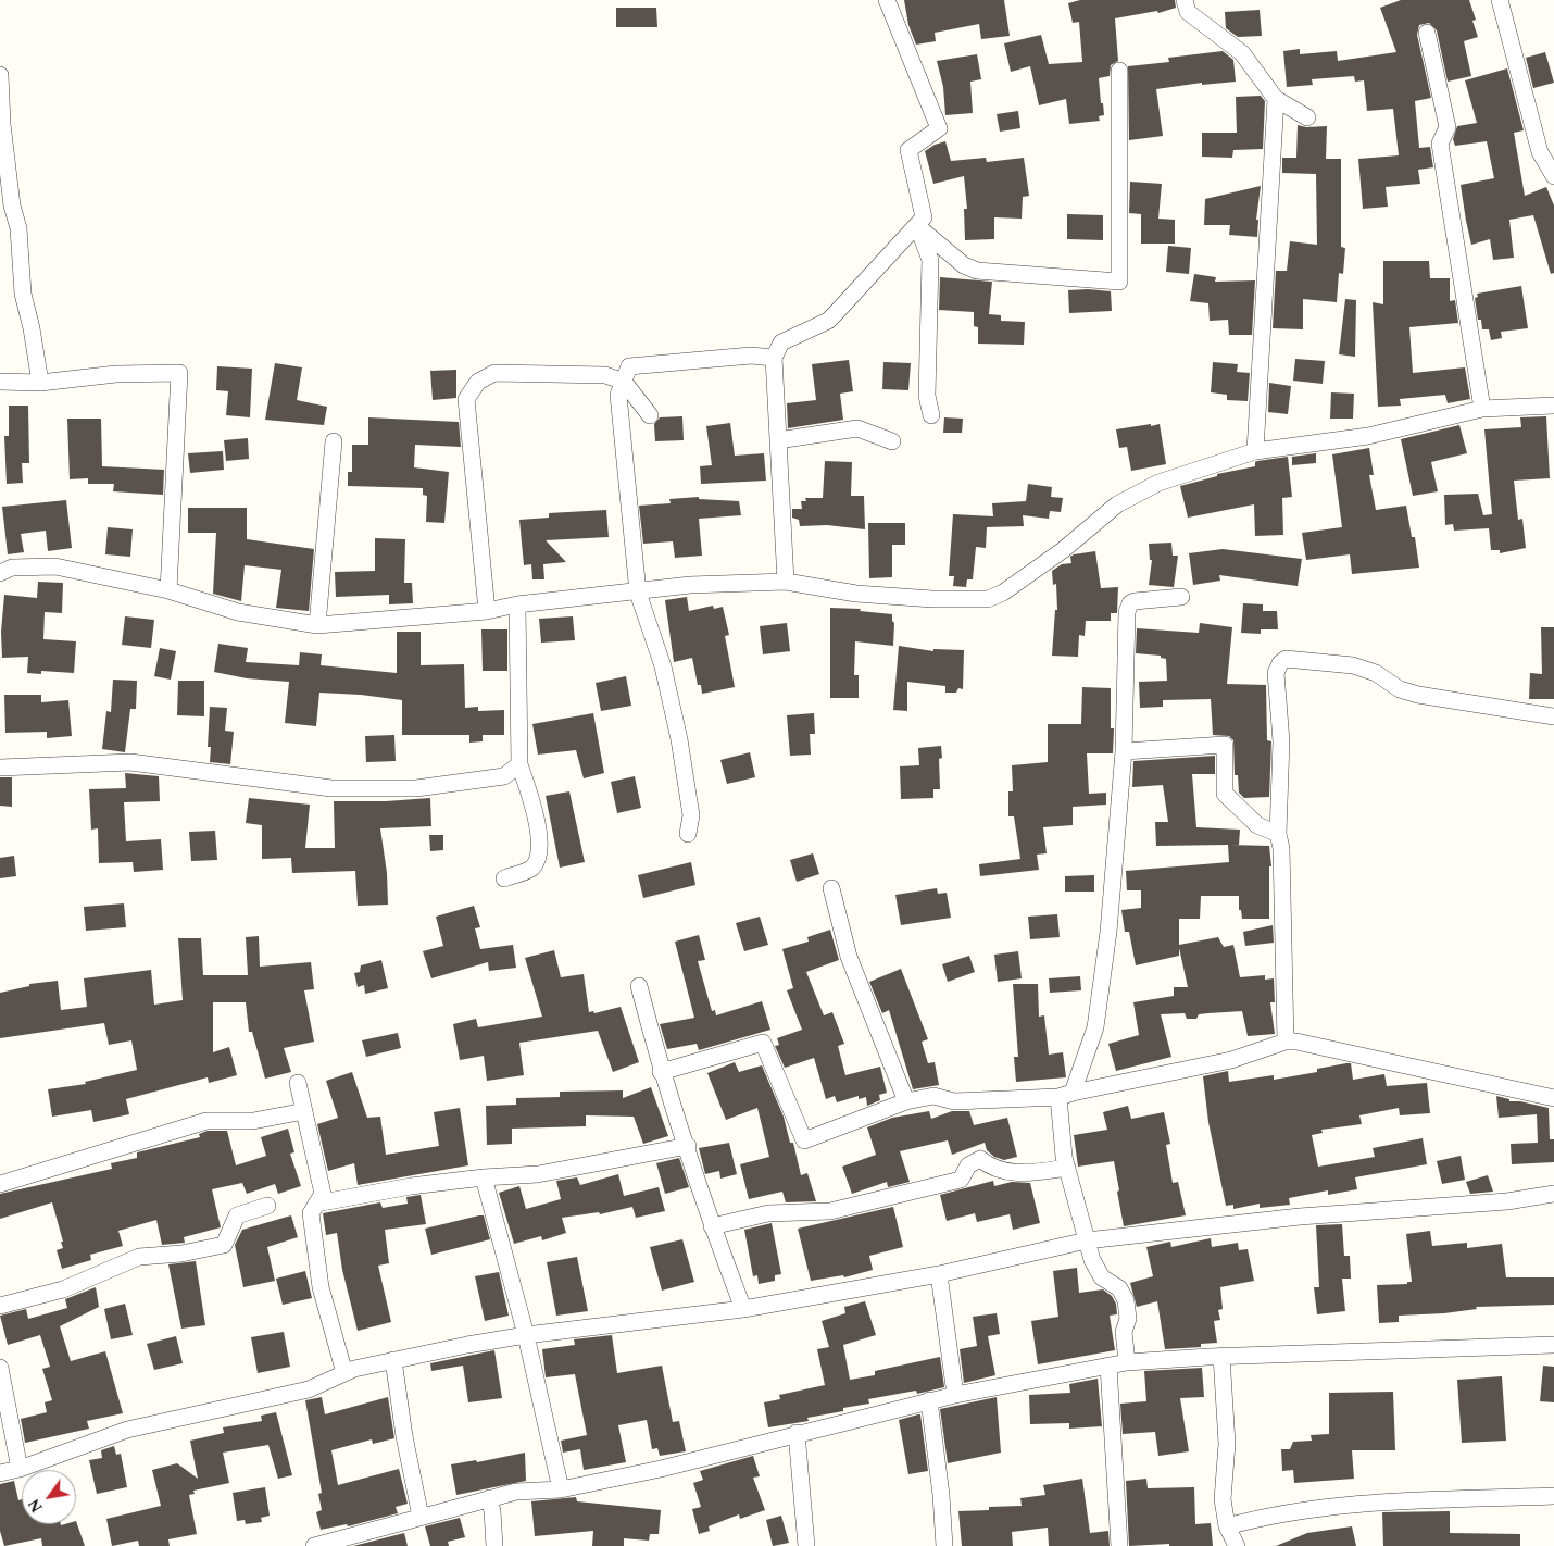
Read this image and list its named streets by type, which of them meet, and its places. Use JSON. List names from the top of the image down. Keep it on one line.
{"north":"bottom left"}
